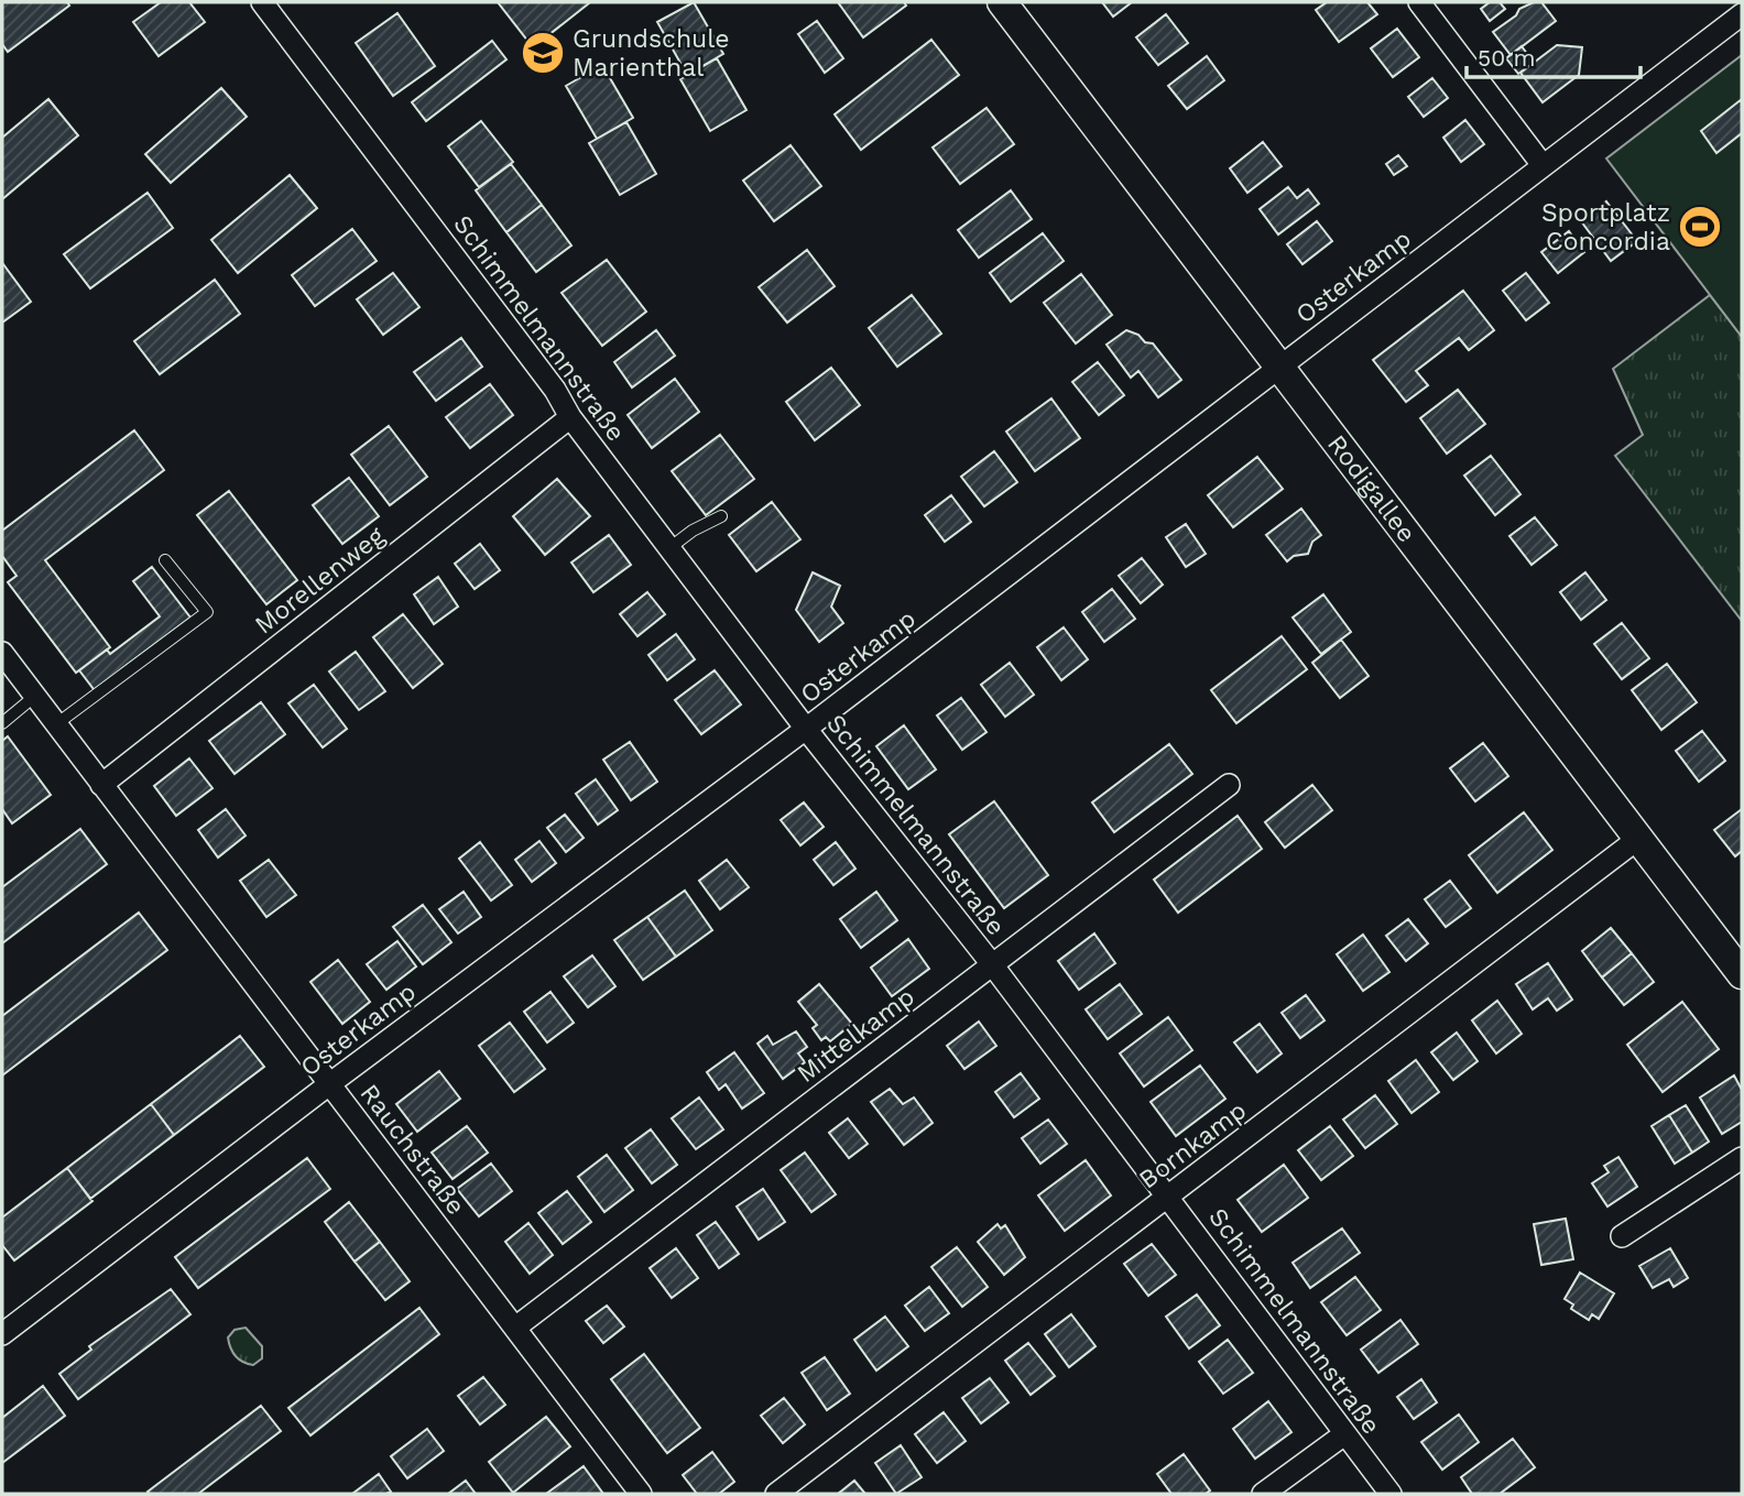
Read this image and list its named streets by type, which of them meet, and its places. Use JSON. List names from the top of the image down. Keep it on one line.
{"streets":{"main road":["Rodigallee"],"street":["Osterkamp","Schimmelmannstraße","Morellenweg","Mittelkamp","Bornkamp","Rauchstraße"]},"crossings":[["Osterkamp","Schimmelmannstraße"],["Osterkamp","Rodigallee"],["Osterkamp","Rauchstraße"],["Schimmelmannstraße","Morellenweg"],["Schimmelmannstraße","Mittelkamp"],["Schimmelmannstraße","Bornkamp"],["Rodigallee","Bornkamp"],["Morellenweg","Rauchstraße"],["Mittelkamp","Rauchstraße"]],"places":{"school or university":["Grundschule Marienthal"],"sports":["Sportplatz Concordia"]},"scale_bar":"50 m"}
